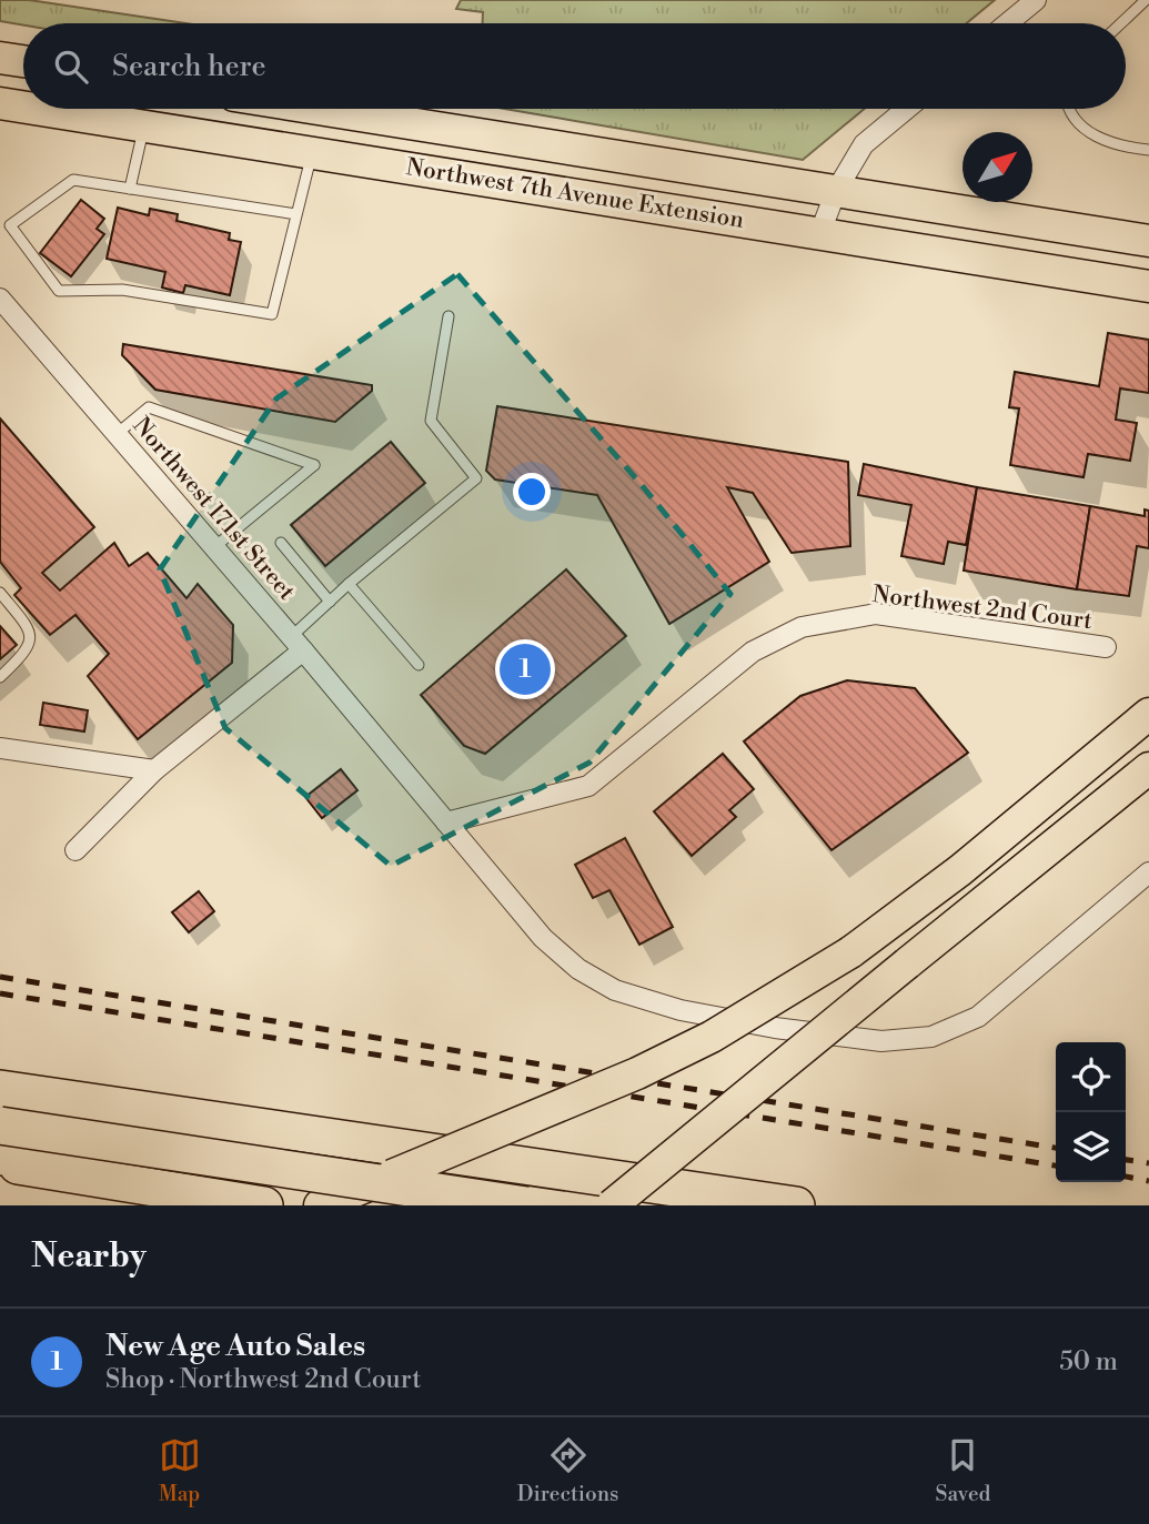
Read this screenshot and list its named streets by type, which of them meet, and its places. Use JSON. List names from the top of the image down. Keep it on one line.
{"streets":{"main road":["Northwest 7th Avenue Extension"],"street":["Northwest 171st Street","Northwest 2nd Court"]},"crossings":[["Northwest 171st Street","Northwest 2nd Court"]],"north":"top right","page":{"search":"Search here","pins":"1","heading":"Nearby","list":[{"mark":"1","name":"New Age Auto Sales","note":"Shop · Northwest 2nd Court","value":"50 m"}],"nav":["Map","Directions","Saved"]}}
